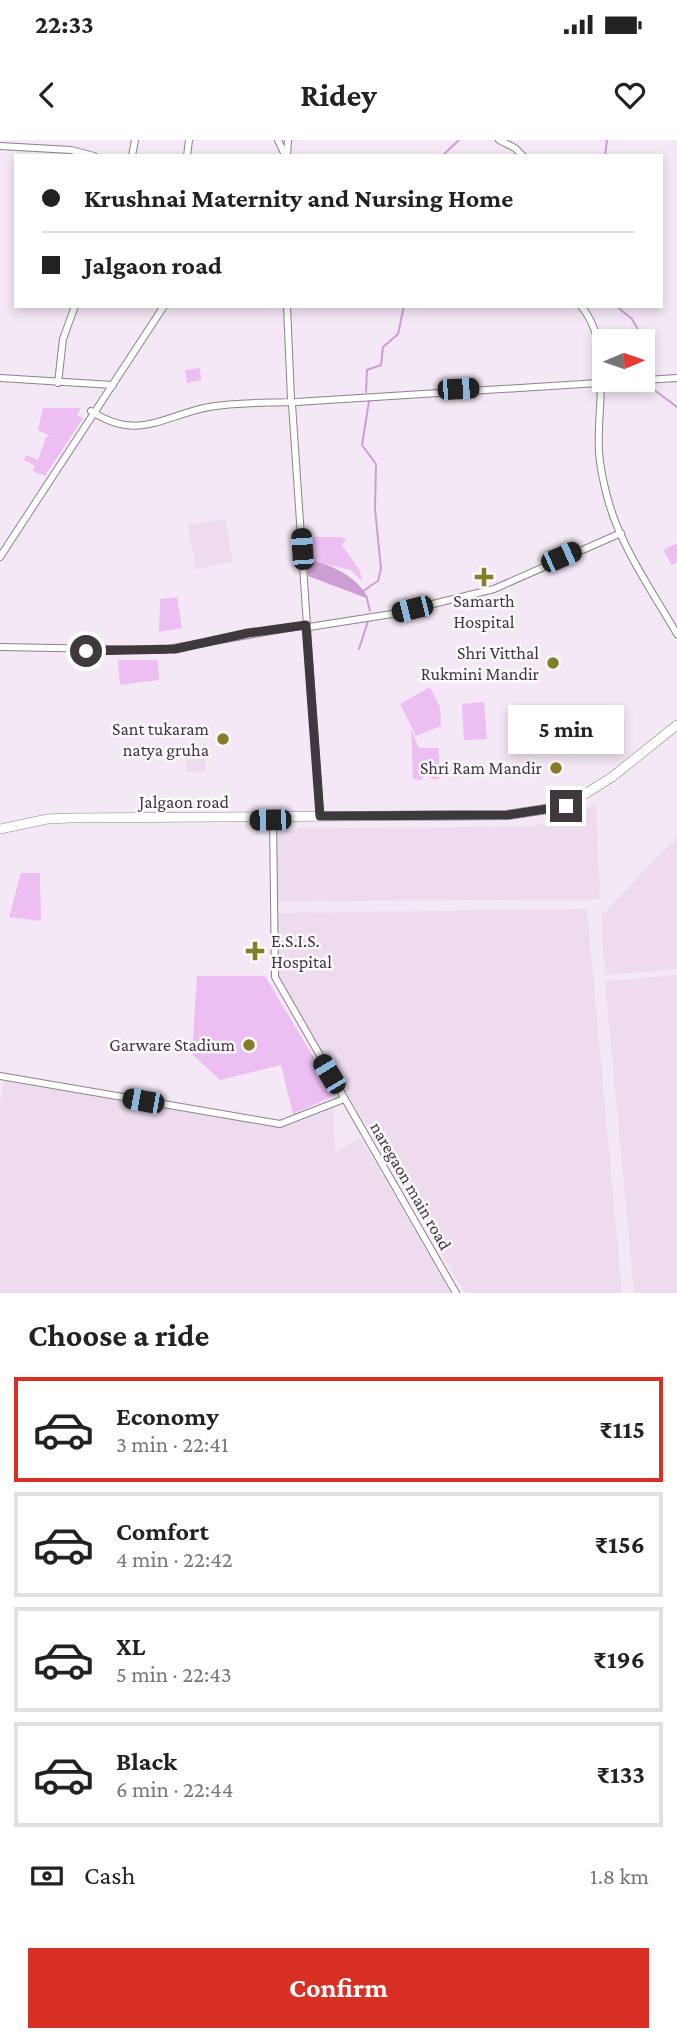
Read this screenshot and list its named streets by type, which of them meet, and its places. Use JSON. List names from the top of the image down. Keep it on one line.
{"streets":{"highway":["Jalgaon road"],"street":["naregaon main road"]},"crossings":[["Jalgaon road","naregaon main road"]],"places":{"health":["Samarth Hospital","E.S.I.S. Hospital"],"other":["Shri Vitthal Rukmini Mandir","Sant tukaram natya gruha","Shri Ram Mandir","Garware Stadium"]},"north":"right","page":{"status":"22:33","header":"Ridey","banner":["Krushnai Maternity and Nursing Home","Jalgaon road"],"bubble":"5 min","heading":"Choose a ride","list":[{"name":"Economy","note":"3 min · 22:41","value":"₹115"},{"name":"Comfort","note":"4 min · 22:42","value":"₹156"},{"name":"XL","note":"5 min · 22:43","value":"₹196"},{"name":"Black","note":"6 min · 22:44","value":"₹133"}],"pay":["Cash","1.8 km"],"buttons":"Confirm"}}
